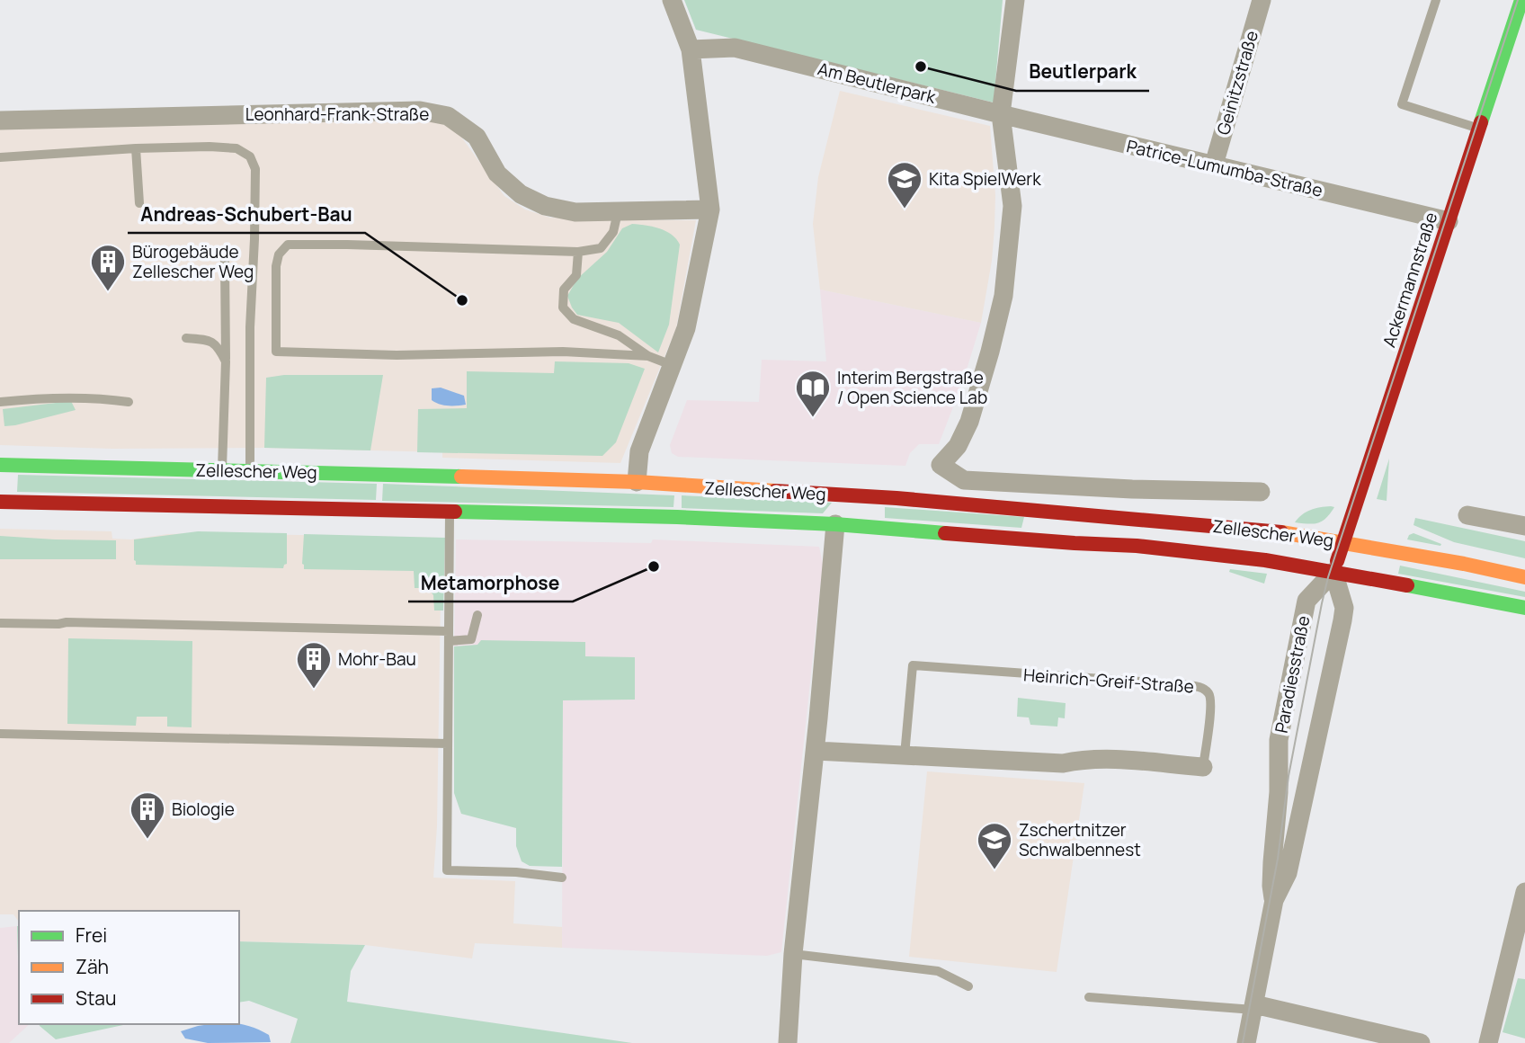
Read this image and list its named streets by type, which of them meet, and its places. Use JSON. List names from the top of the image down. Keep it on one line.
{"streets":{"main road":["Ackermannstraße","Zellescher Weg"],"street":["Am Beutlerpark","Geinitzstraße","Leonhard-Frank-Straße","Patrice-Lumumba-Straße","Paradiesstraße","Heinrich-Greif-Straße"]},"crossings":[["Am Beutlerpark","Patrice-Lumumba-Straße"],["Am Beutlerpark","Zellescher Weg"],["Geinitzstraße","Patrice-Lumumba-Straße"],["Patrice-Lumumba-Straße","Ackermannstraße"],["Patrice-Lumumba-Straße","Zellescher Weg"],["Ackermannstraße","Zellescher Weg"],["Ackermannstraße","Paradiesstraße"],["Zellescher Weg","Paradiesstraße"]],"places":{"other":["Beutlerpark","Andreas-Schubert-Bau","Metamorphose"],"school or university":["Kita SpielWerk","Zschertnitzer Schwalbennest"],"building":["Bürogebäude Zellescher Weg","Mohr-Bau","Biologie"],"library":["Interim Bergstraße / Open Science Lab"]},"legend":["Frei","Zäh","Stau"]}
